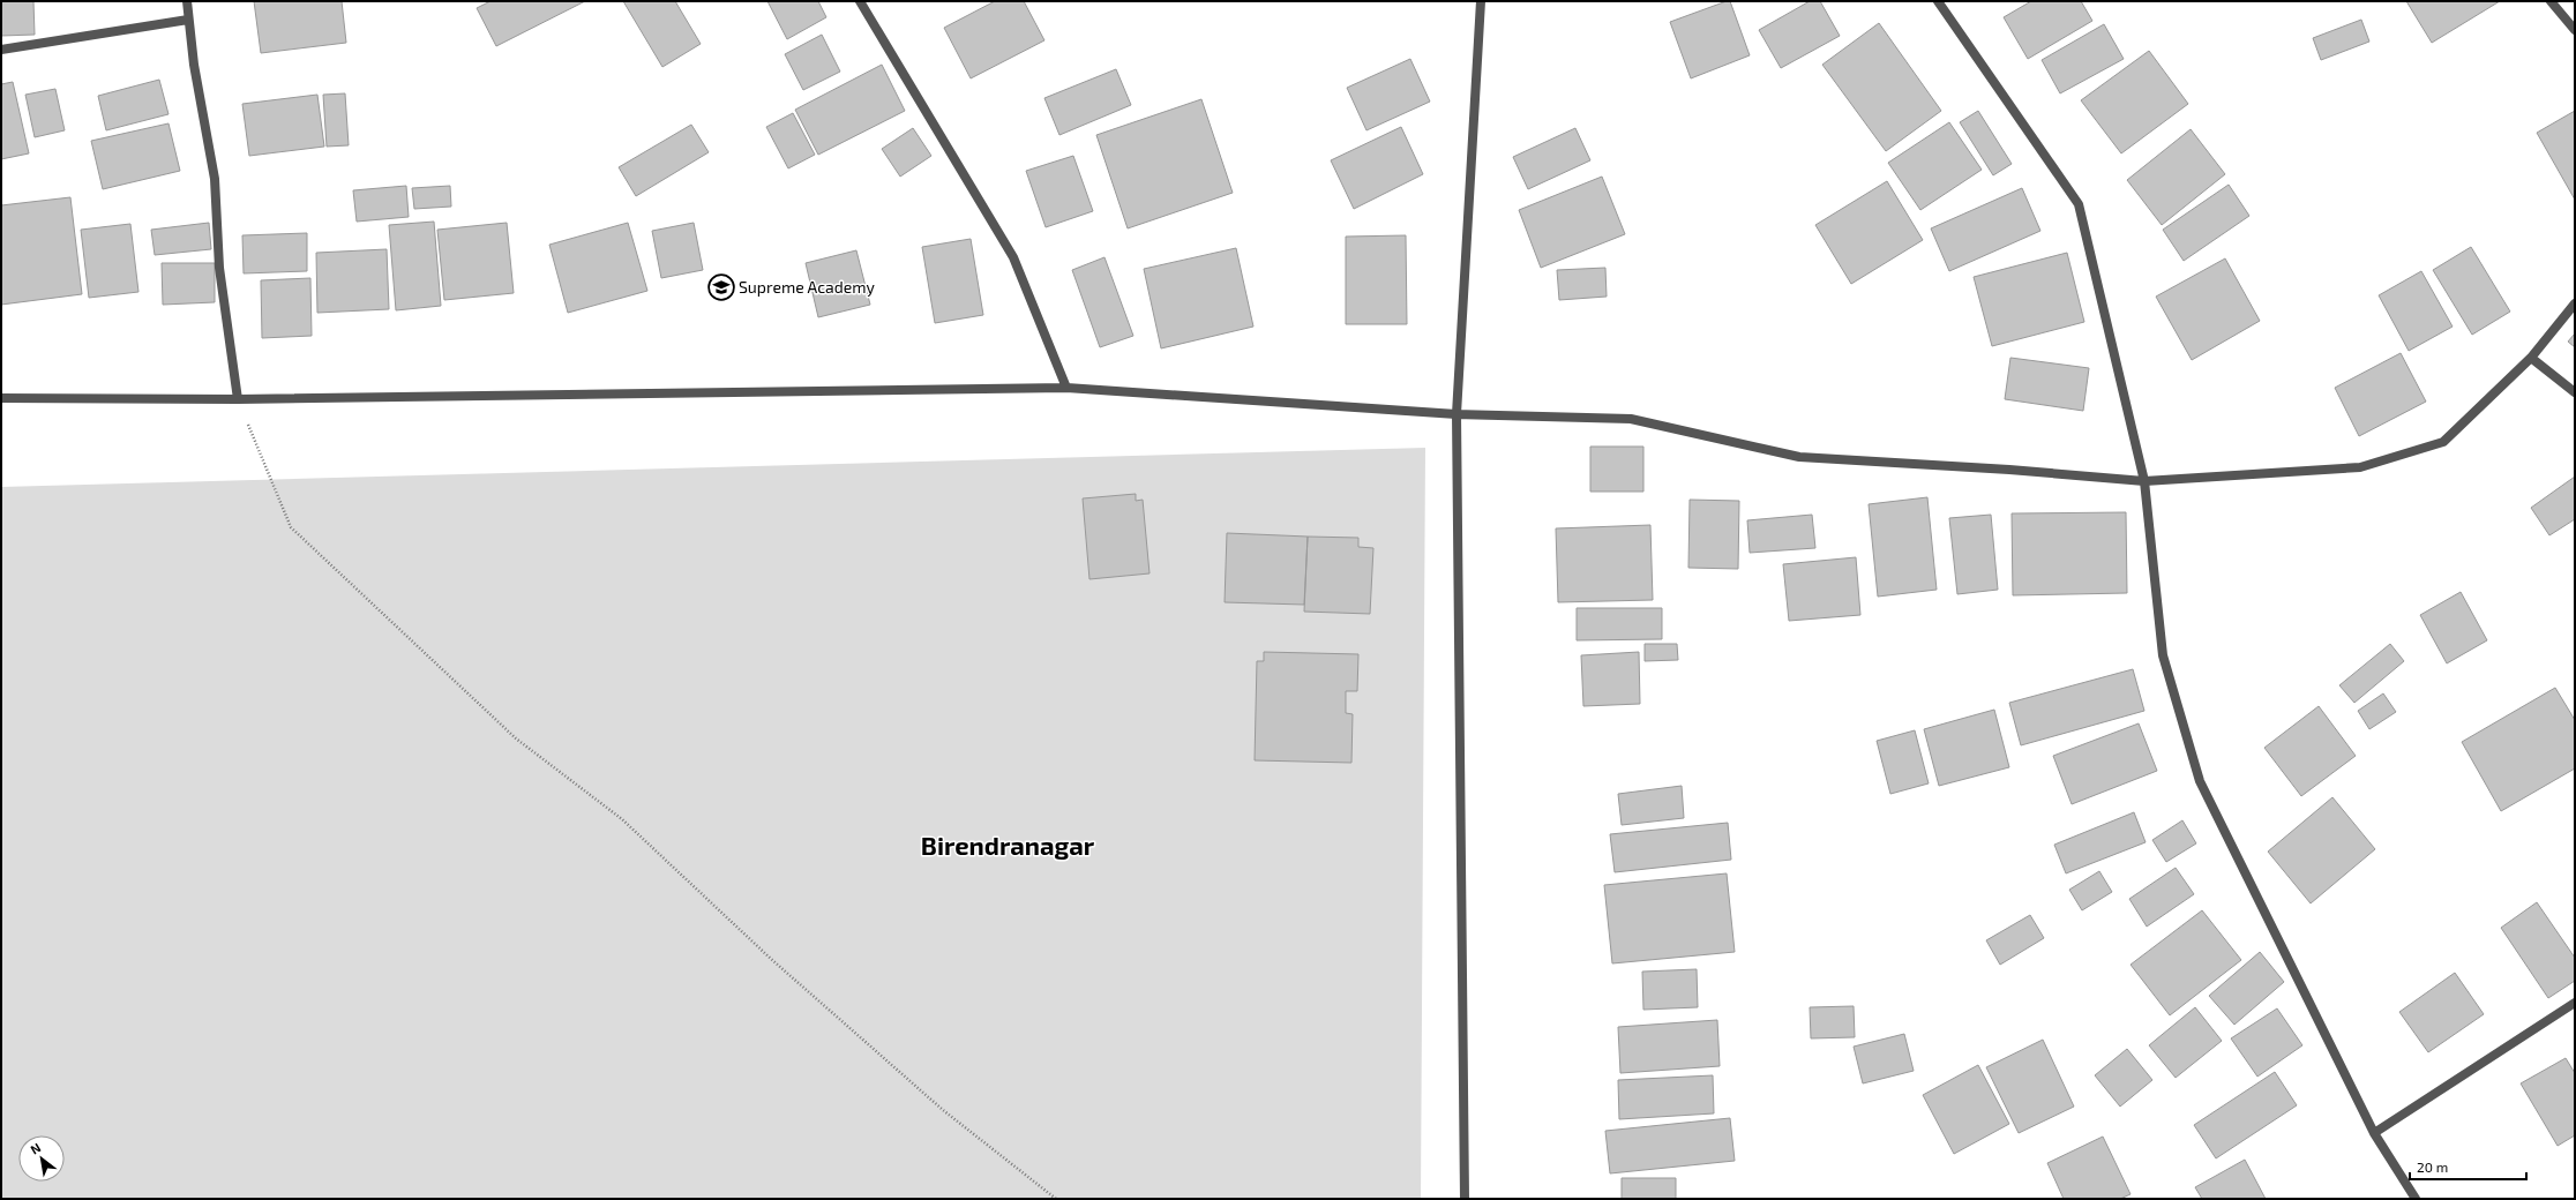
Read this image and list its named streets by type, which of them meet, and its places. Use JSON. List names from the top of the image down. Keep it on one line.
{"districts":["Birendranagar"],"places":{"school or university":["Supreme Academy"]},"scale_bar":"20 m","north":"top left"}
